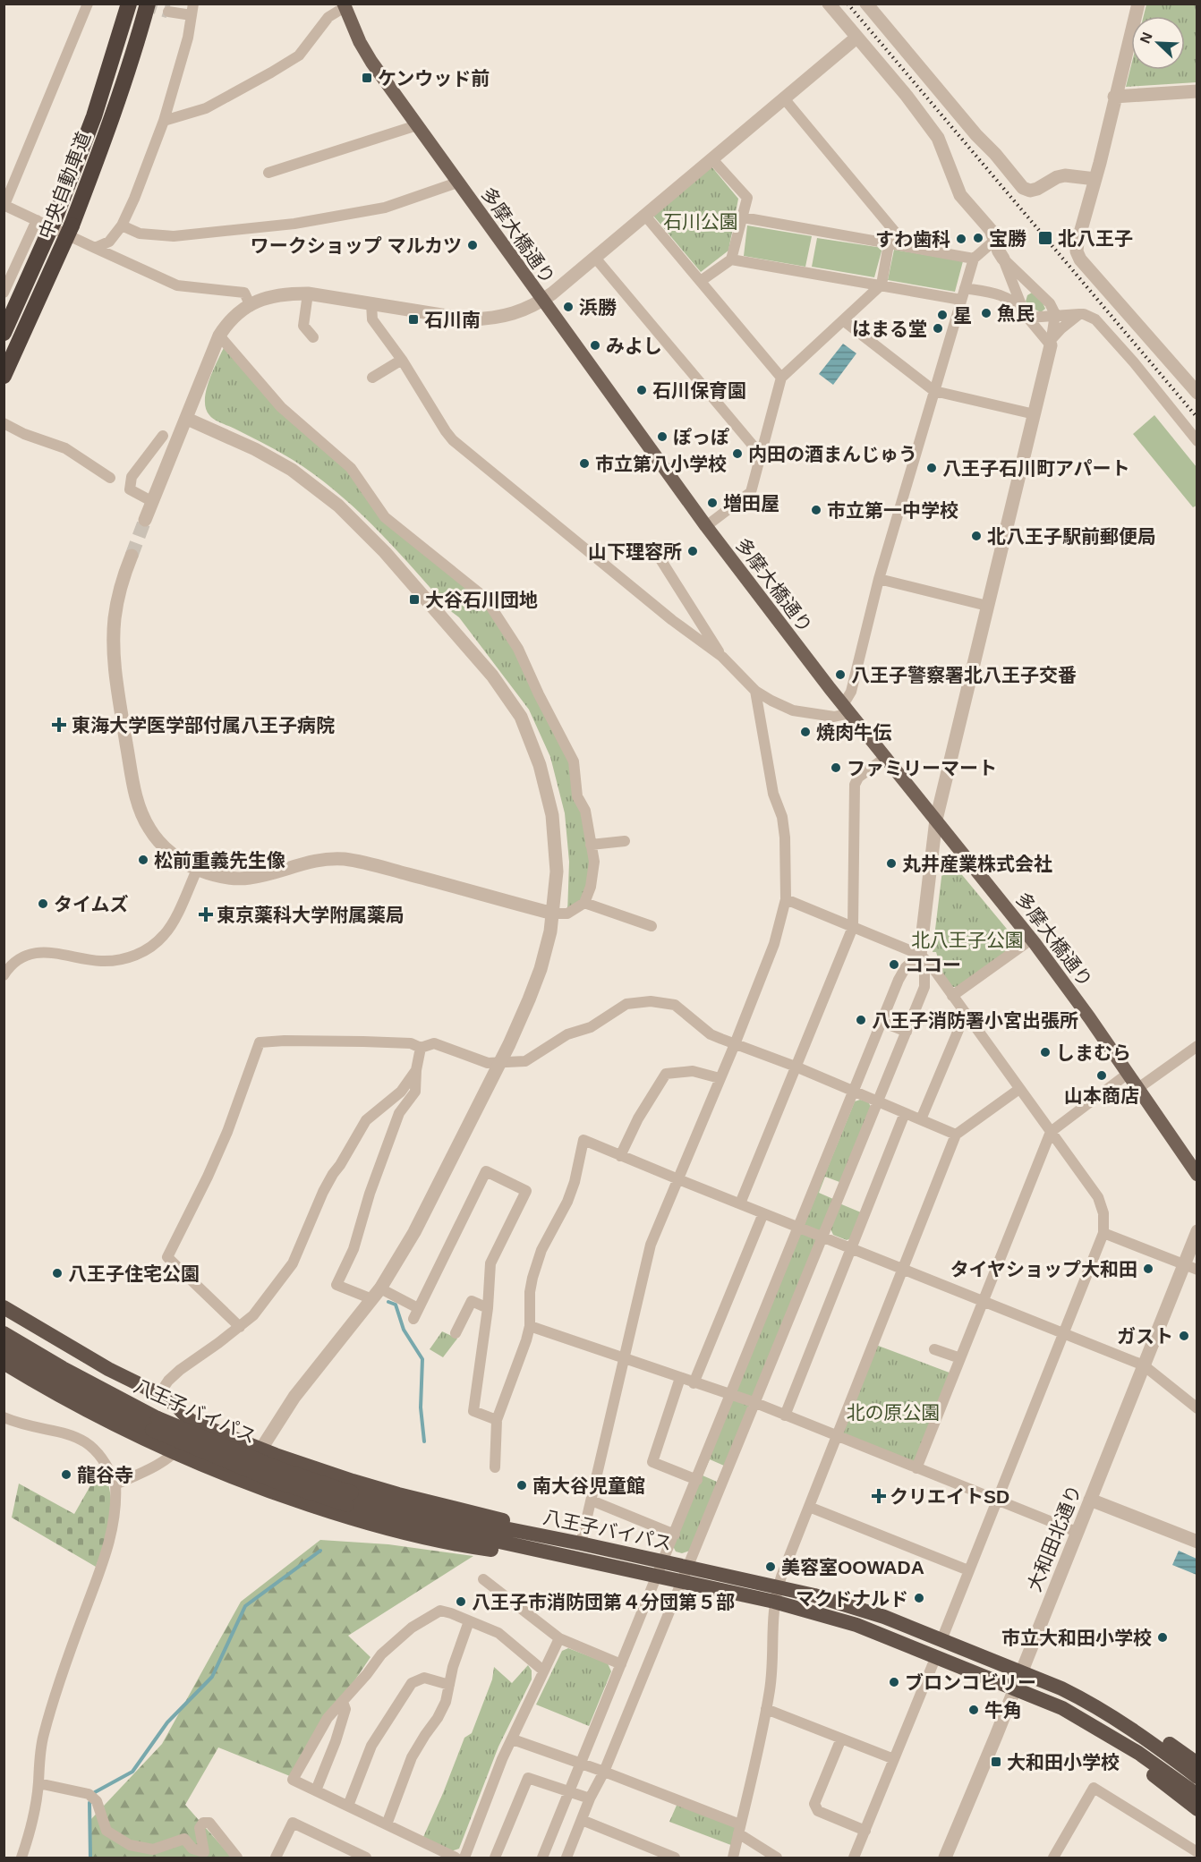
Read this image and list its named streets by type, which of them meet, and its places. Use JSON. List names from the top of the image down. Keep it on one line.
{"streets":{"highway":["中央自動車道","八王子バイパス"],"main road":["多摩大橋通り"],"street":["大和田北通り"]},"crossings":[["八王子バイパス","大和田北通り"]],"parks":["石川公園","北八王子公園","北の原公園"],"places":{"transit":["ケンウッド前","北八王子","石川南","大谷石川団地","大和田小学校"],"other":["宝勝","すわ歯科","ワークショップ マルカツ","浜勝","魚民","星","はまる堂","みよし","石川保育園","ぽっぽ","内田の酒まんじゅう","市立第八小学校","八王子石川町アパート","増田屋","市立第一中学校","北八王子駅前郵便局","山下理容所","八王子警察署北八王子交番","焼肉牛伝","ファミリーマート","松前重義先生像","丸井産業株式会社","タイムズ","ココー","八王子消防署小宮出張所","しまむら","山本商店","タイヤショップ大和田","八王子住宅公園","ガスト","龍谷寺","南大谷児童館","美容室OOWADA","マクドナルド","八王子市消防団第４分団第５部","市立大和田小学校","ブロンコビリー","牛角"],"health":["東海大学医学部付属八王子病院","東京薬科大学附属薬局","クリエイトSD"]},"north":"top left"}
